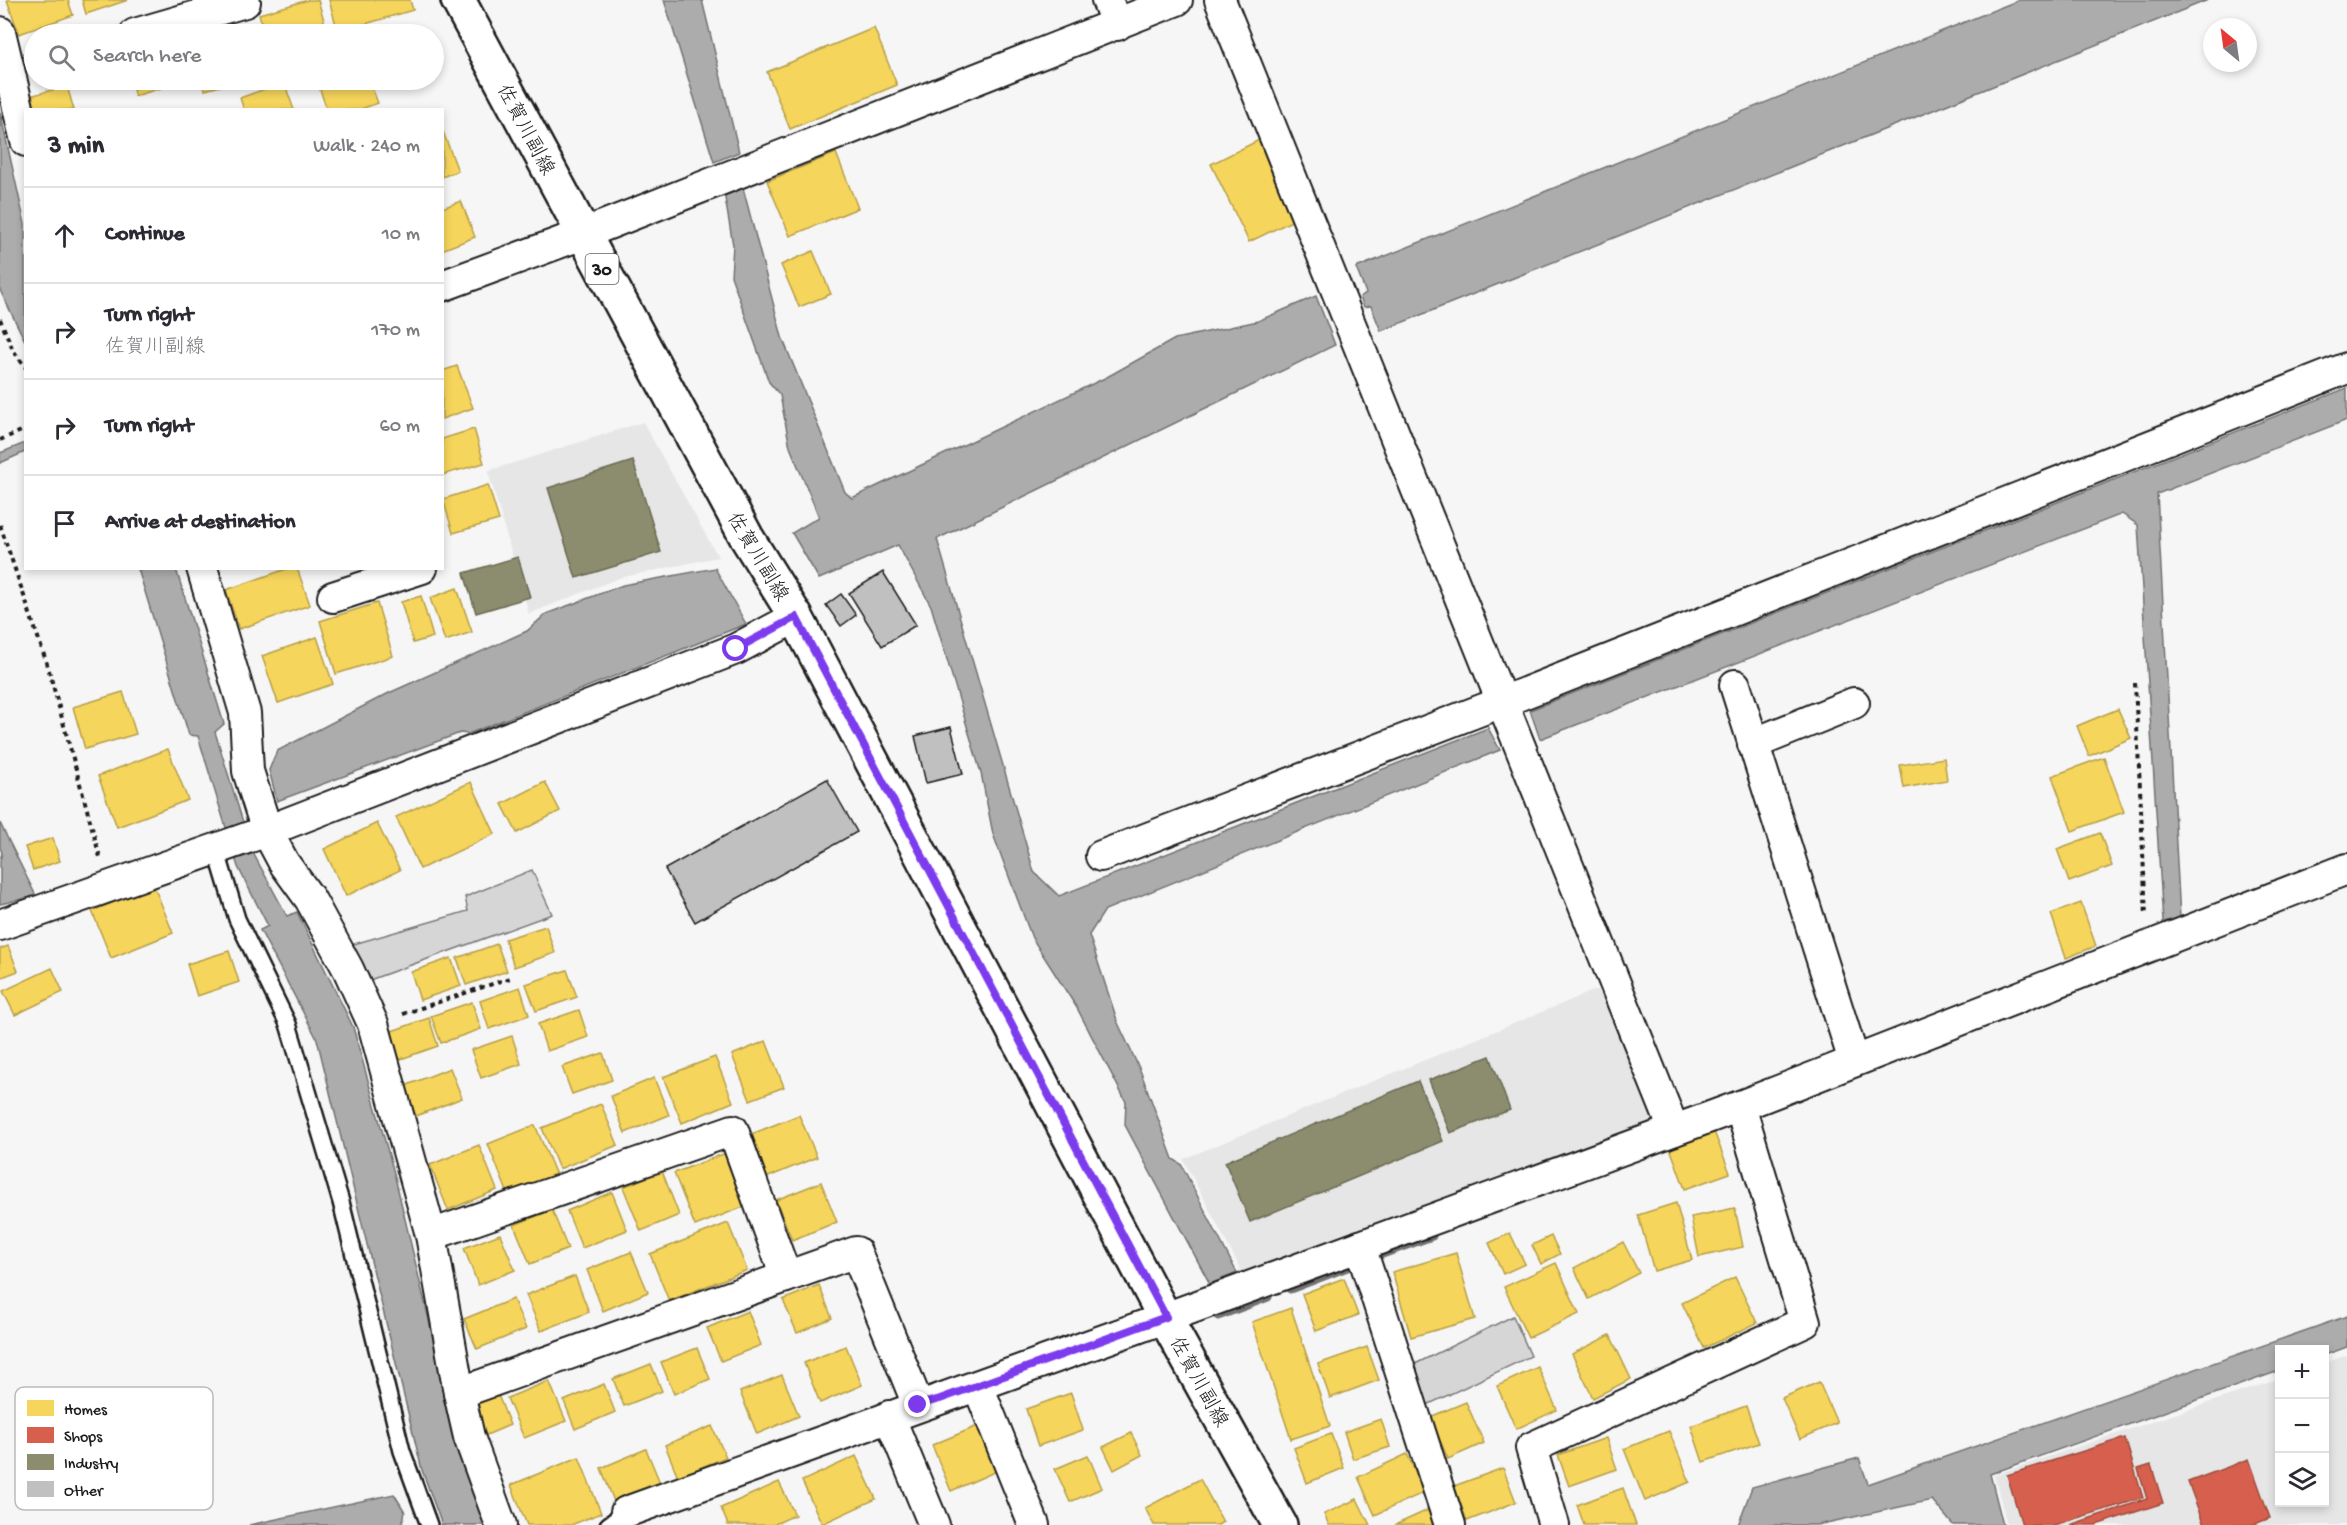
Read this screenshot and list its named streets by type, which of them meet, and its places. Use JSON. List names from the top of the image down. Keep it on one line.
{"streets":{"main road":["佐賀川副線","30"]},"legend":["Homes","Shops","Industry","Other"],"north":"top left","page":{"search":"Search here","heading":["3 min","Walk · 240 m"],"list":[["Continue","10 m"],["Turn right","佐賀川副線","170 m"],["Turn right","60 m"],"Arrive at destination"],"map_buttons":["+","−"]}}
